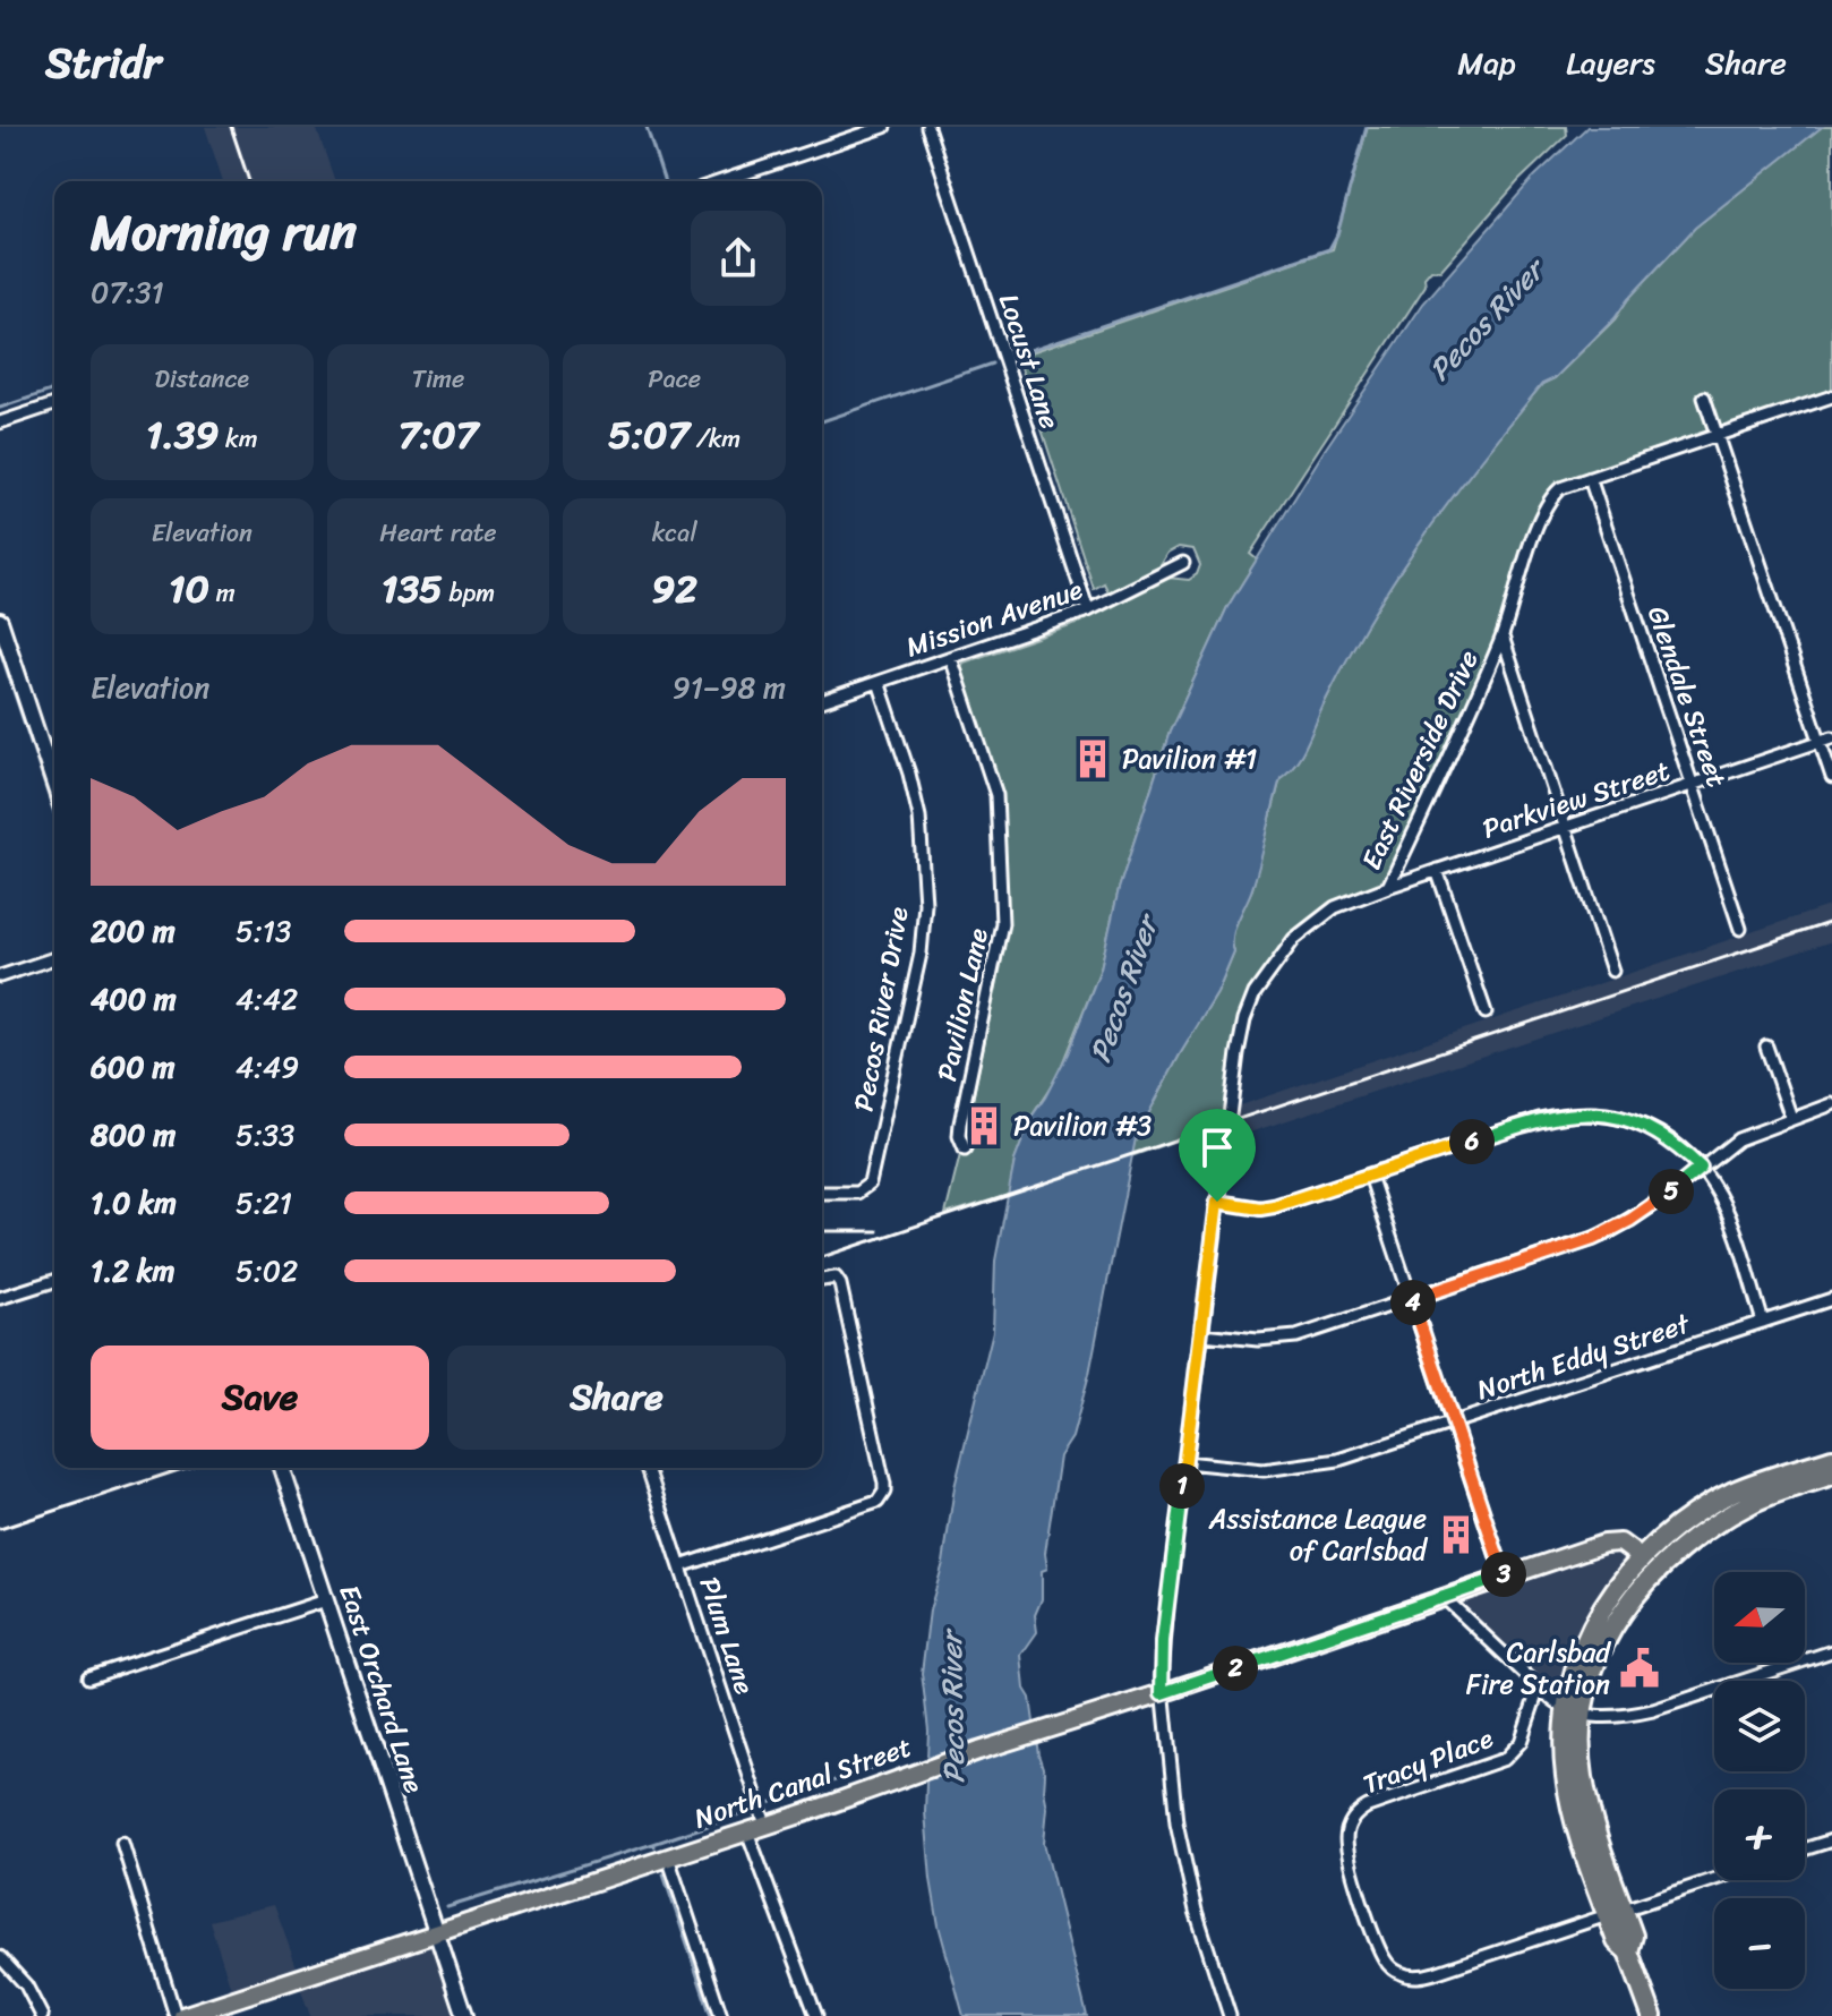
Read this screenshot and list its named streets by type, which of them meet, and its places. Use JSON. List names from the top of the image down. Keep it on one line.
{"streets":{"main road":["North Canal Street"],"street":["Locust Lane","Mission Avenue","Glendale Street","East Riverside Drive","Parkview Street","Pavilion Lane","Pecos River Drive","North Eddy Street","Plum Lane","East Orchard Lane","Tracy Place"]},"crossings":[["Locust Lane","Mission Avenue"],["Mission Avenue","Pavilion Lane"],["Mission Avenue","Pecos River Drive"],["Glendale Street","East Riverside Drive"],["Glendale Street","Parkview Street"],["East Riverside Drive","Parkview Street"],["East Riverside Drive","North Eddy Street"],["East Riverside Drive","North Canal Street"],["Plum Lane","North Canal Street"],["East Orchard Lane","North Canal Street"]],"water":["Pecos River"],"places":{"building":["Pavilion #1","Pavilion #3","Assistance League of Carlsbad"],"public building":["Carlsbad Fire Station"]},"north":"left","page":{"header":"Stridr","nav":["Map","Layers","Share"],"heading":["Morning run","07:31"],"stats":[["Distance","1.39 km"],["Time","7:07"],["Pace","5:07 /km"],["Elevation","10 m"],["Heart rate","135 bpm"],["kcal","92"]],"chart":["Elevation","91–98 m"],"list":[{"name":"200 m","note":"5:13"},{"name":"400 m","note":"4:42"},{"name":"600 m","note":"4:49"},{"name":"800 m","note":"5:33"},{"name":"1.0 km","note":"5:21"},{"name":"1.2 km","note":"5:02"}],"pins":["6","5","4","1","3","2"],"buttons":["Save","Share"],"map_buttons":["+","−"]}}
